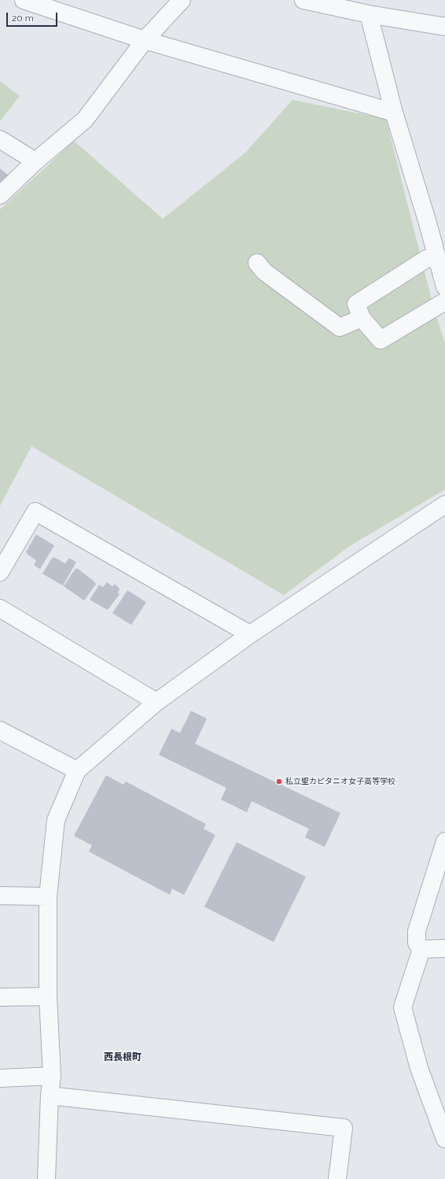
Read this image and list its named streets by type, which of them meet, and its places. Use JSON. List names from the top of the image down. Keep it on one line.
{"districts":["西長根町"],"places":["私立聖カピタニオ女子高等学校"],"scale_bar":"20 m"}
